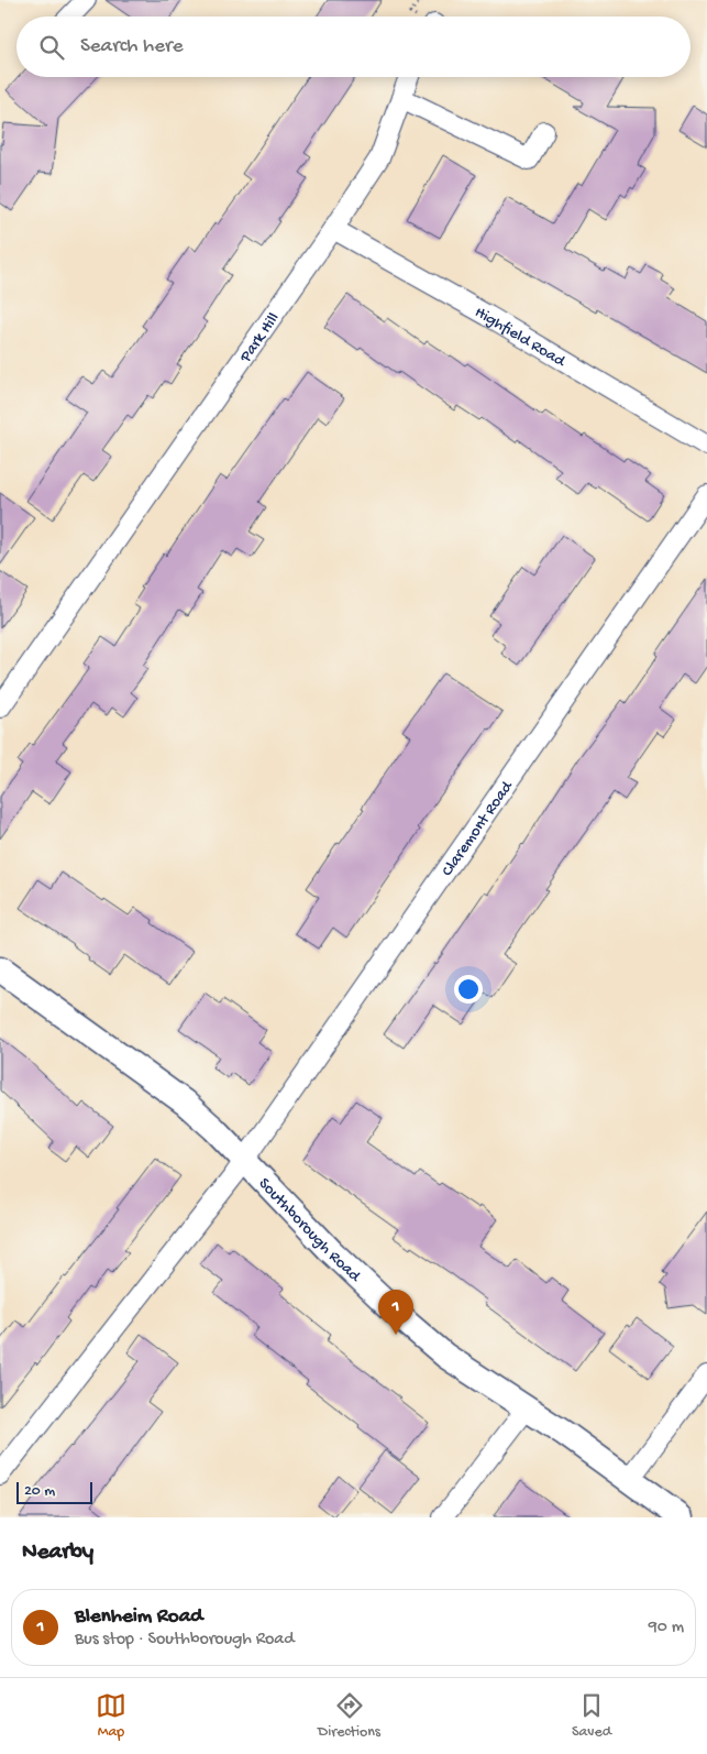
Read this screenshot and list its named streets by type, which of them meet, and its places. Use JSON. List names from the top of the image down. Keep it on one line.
{"streets":{"street":["Park Hill","Highfield Road","Claremont Road","Southborough Road"]},"crossings":[["Park Hill","Highfield Road"],["Claremont Road","Southborough Road"]],"scale_bar":"20 m","page":{"search":"Search here","pins":"1","scale":"20 m","heading":"Nearby","list":[{"mark":"1","name":"Blenheim Road","note":"Bus stop · Southborough Road","value":"90 m"}],"nav":["Map","Directions","Saved"]}}
